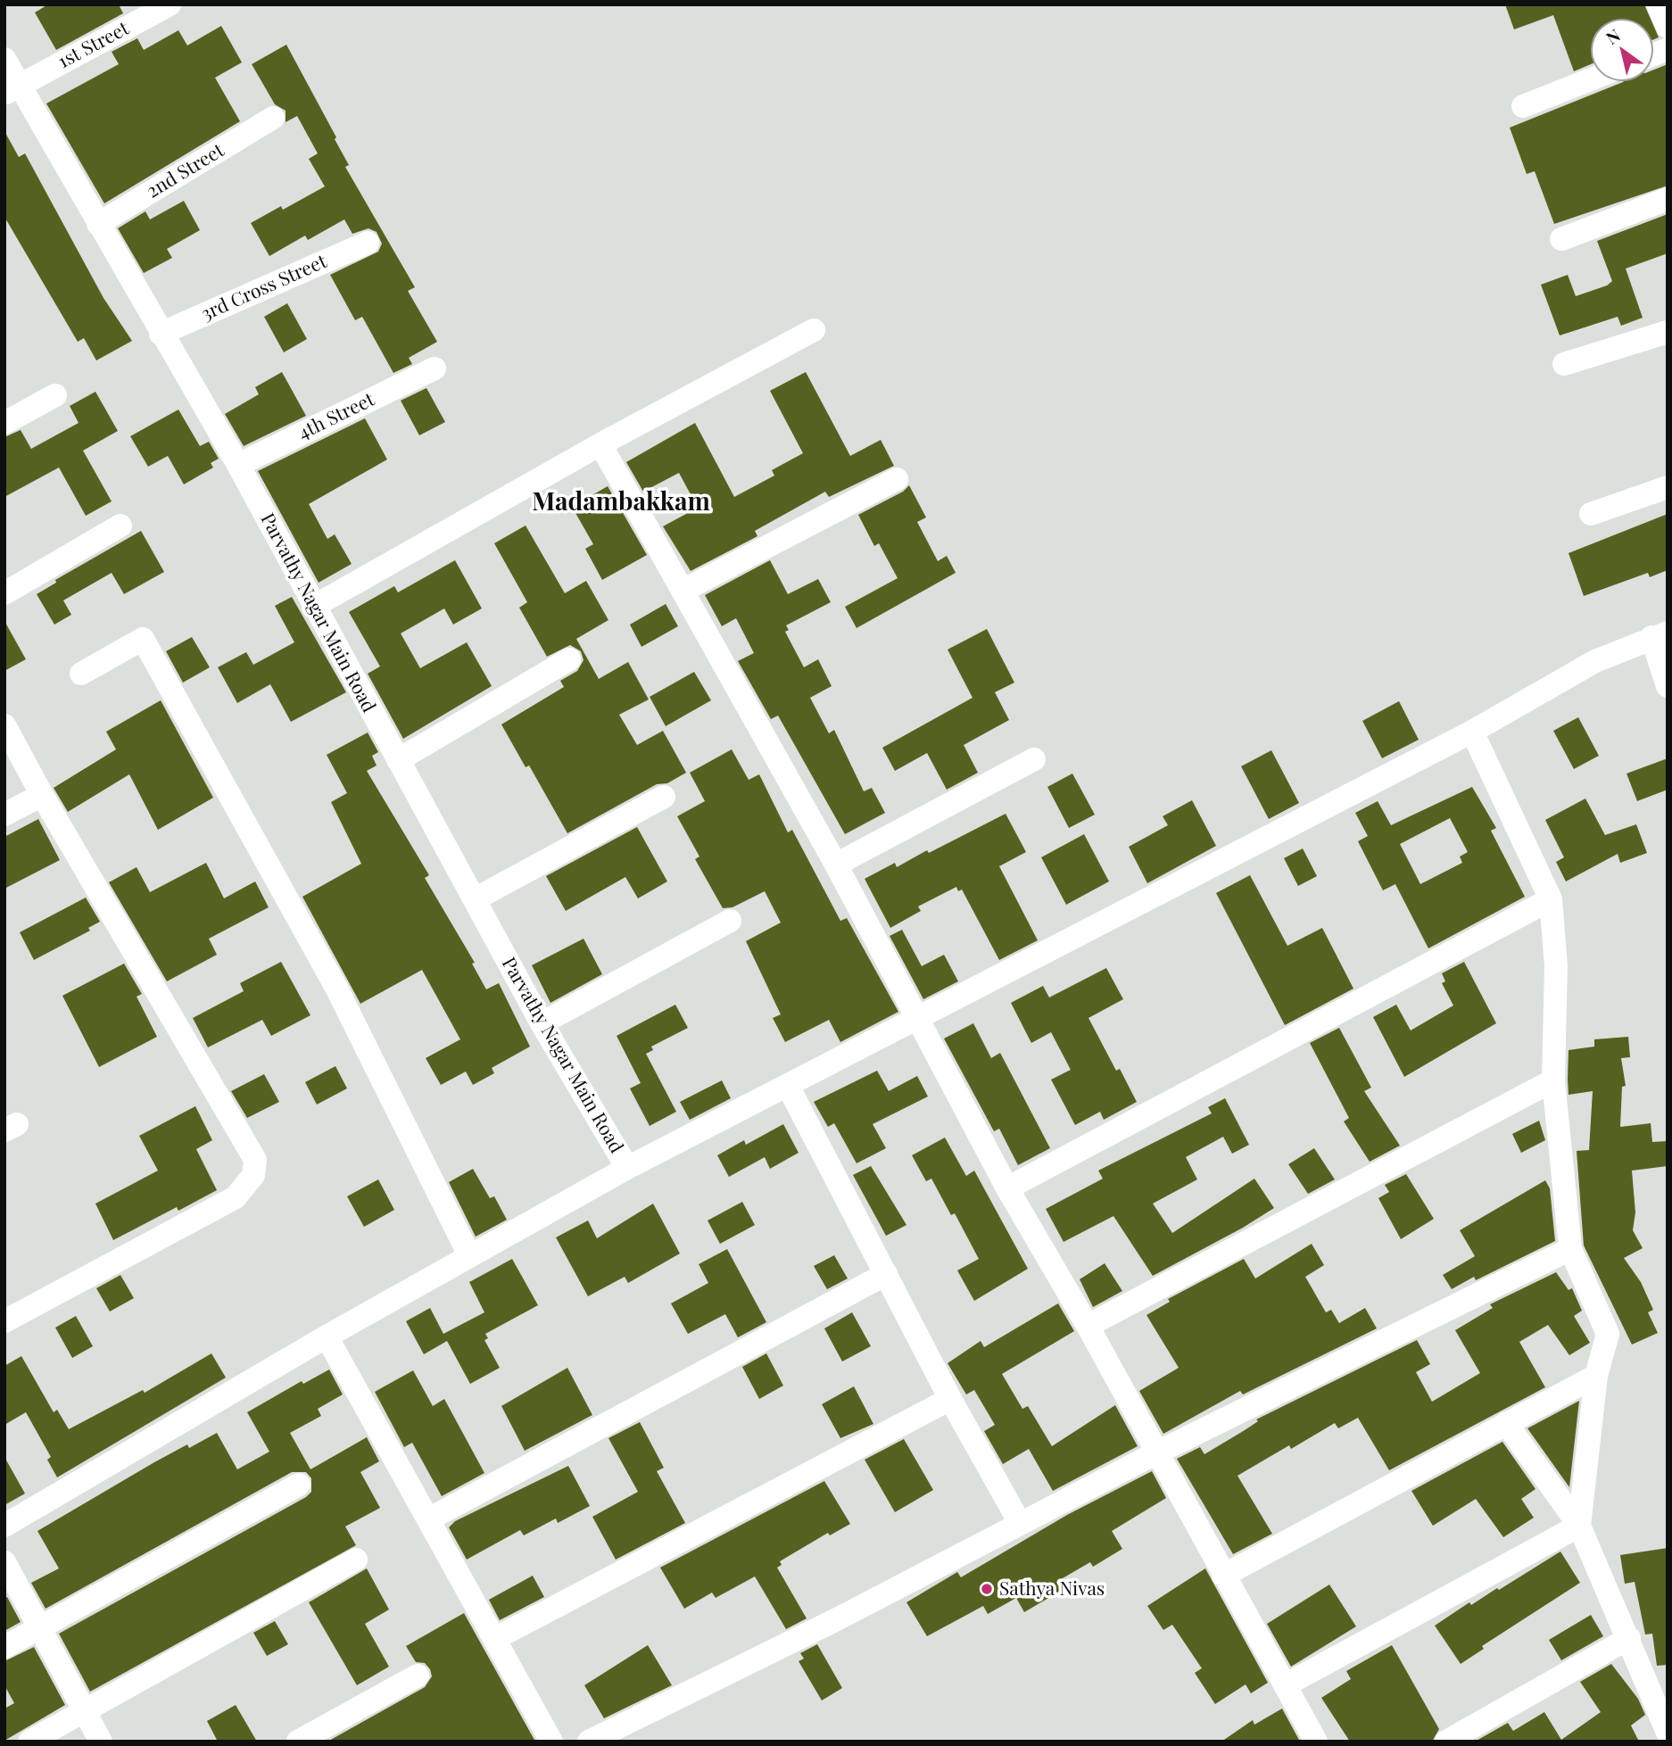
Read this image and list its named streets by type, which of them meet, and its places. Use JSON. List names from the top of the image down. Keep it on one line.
{"streets":{"street":["1st Street","2nd Street","3rd Cross Street","4th Street","Parvathy Nagar Main Road"]},"crossings":[["1st Street","Parvathy Nagar Main Road"],["2nd Street","Parvathy Nagar Main Road"],["3rd Cross Street","Parvathy Nagar Main Road"],["4th Street","Parvathy Nagar Main Road"]],"districts":["Madambakkam"],"places":["Sathya Nivas"],"north":"top left"}
